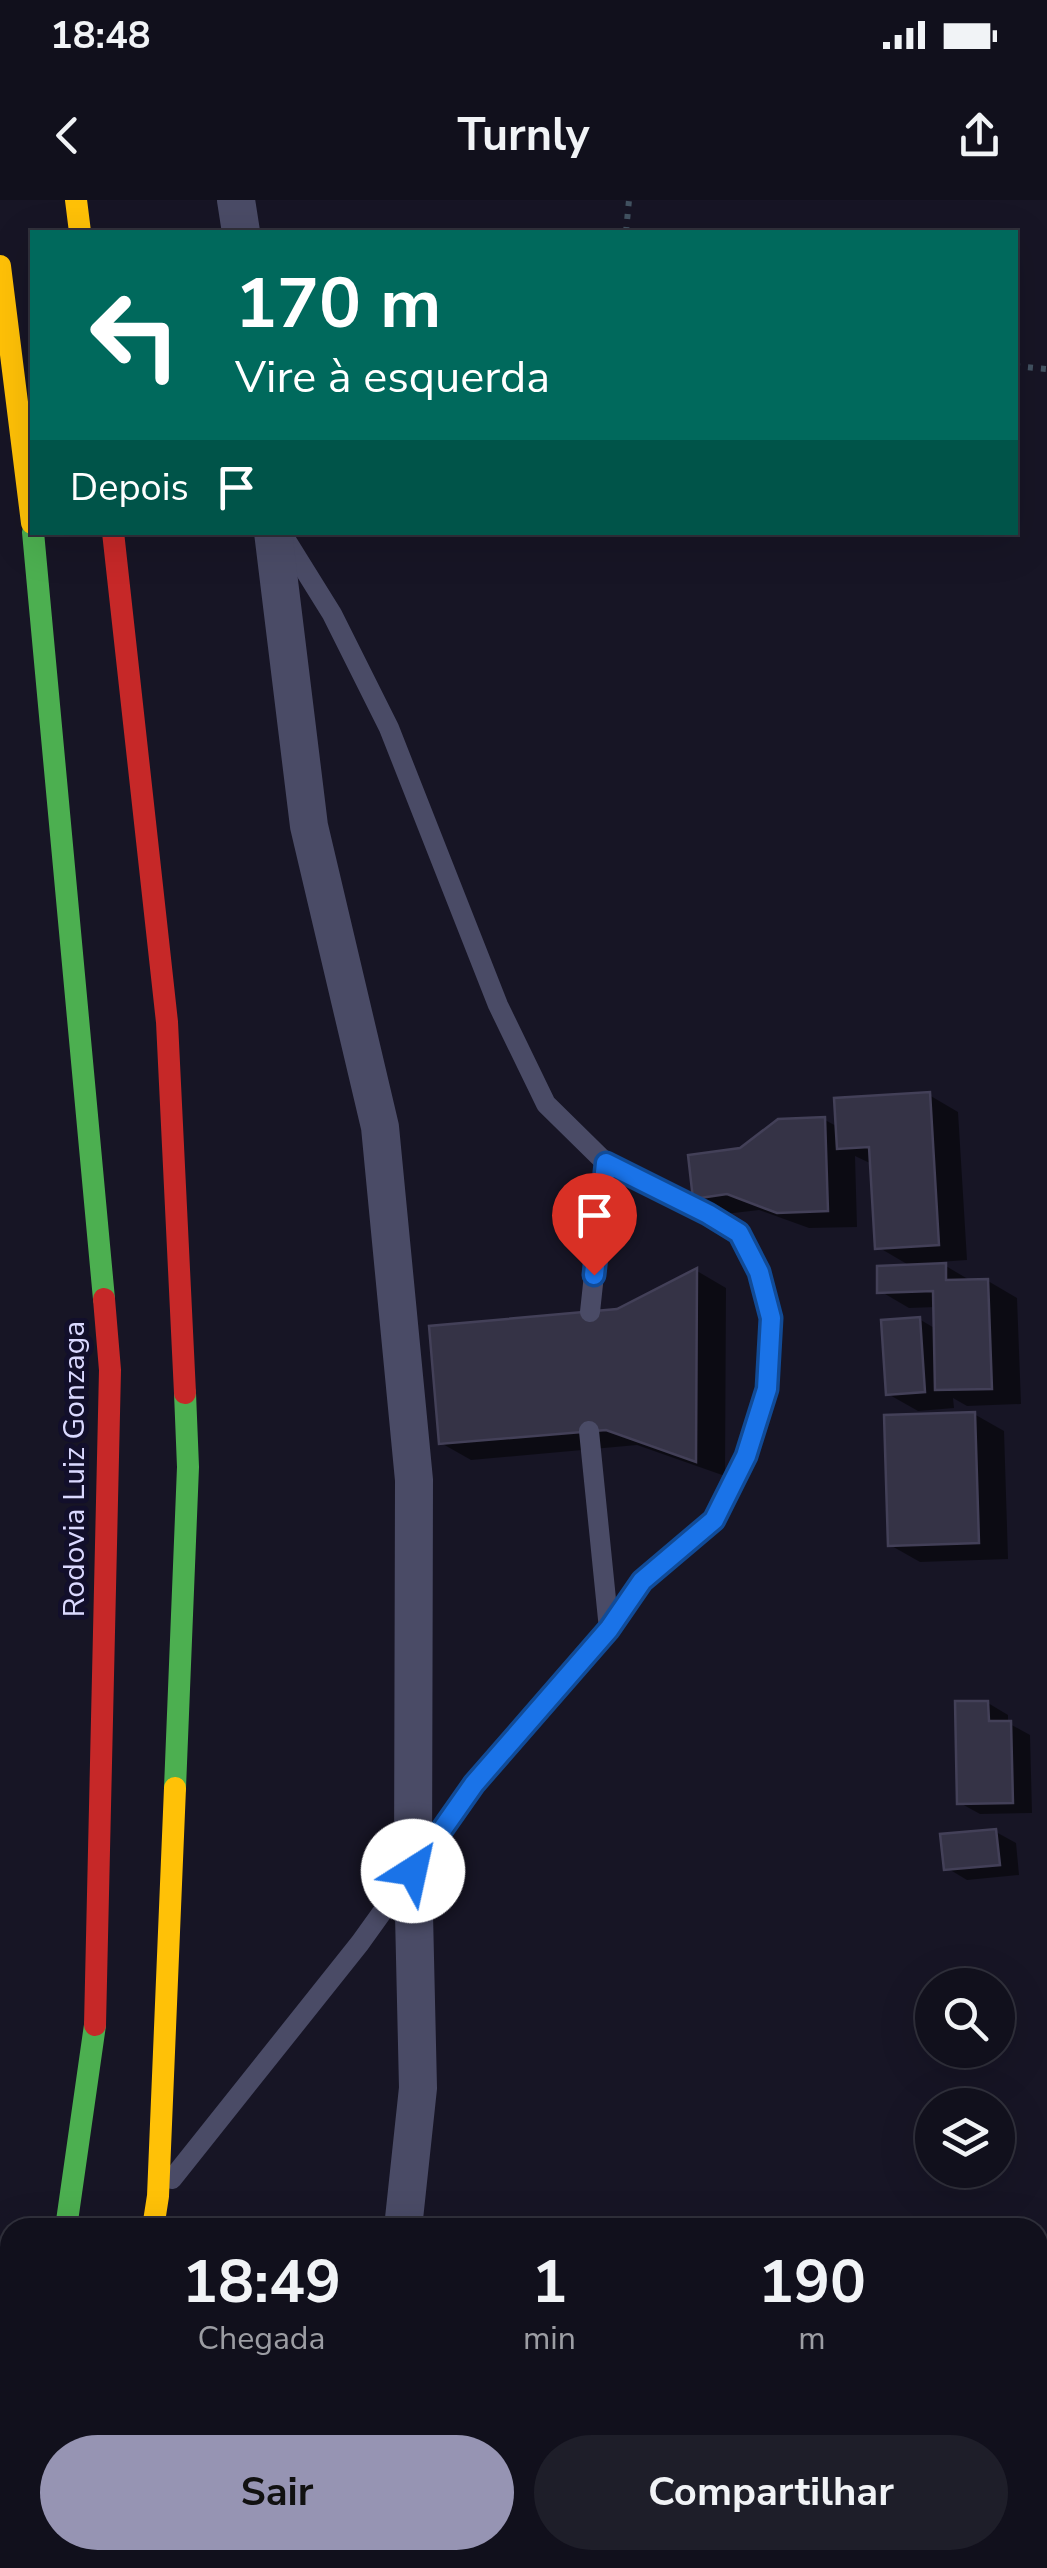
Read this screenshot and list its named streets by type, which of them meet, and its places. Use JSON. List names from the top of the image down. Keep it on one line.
{"streets":{"highway":["Rodovia Luiz Gonzaga"]},"page":{"status":"18:48","header":"Turnly","turn":["170 m","Vire à esquerda"],"then":"Depois","eta":["18:49","Chegada","1","min","190","m"],"buttons":["Sair","Compartilhar"]}}
